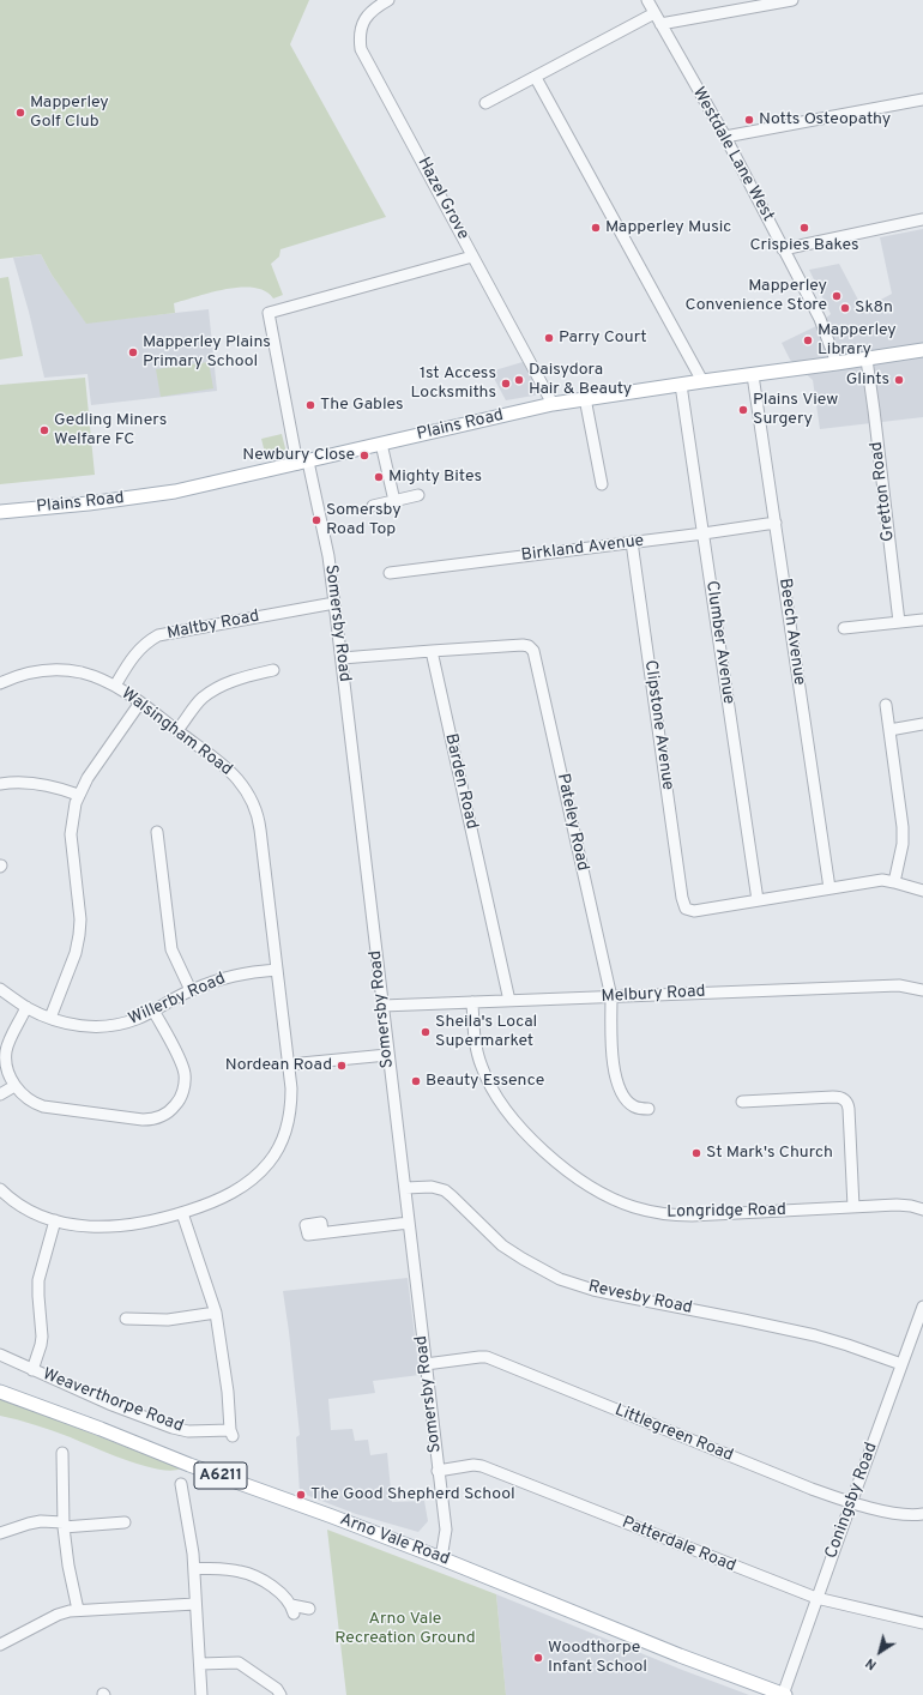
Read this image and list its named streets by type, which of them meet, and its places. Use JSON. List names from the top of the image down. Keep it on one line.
{"streets":{"main road":["Plains Road","A6211","Arno Vale Road"],"street":["Westdale Lane West","Hazel Grove","Gretton Road","Birkland Avenue","Somersby Road","Maltby Road","Beech Avenue","Clumber Avenue","Clipstone Avenue","Walsingham Road","Barden Road","Pateley Road","Melbury Road","Willerby Road","Longridge Road","Revesby Road","Weaverthorpe Road","Littlegreen Road","Coningsby Road","Patterdale Road"]},"crossings":[["Westdale Lane West","Plains Road"],["Hazel Grove","Plains Road"],["Hazel Grove","Somersby Road"],["Plains Road","Gretton Road"],["Plains Road","Somersby Road"],["Plains Road","Beech Avenue"],["Plains Road","Clumber Avenue"],["Birkland Avenue","Beech Avenue"],["Birkland Avenue","Clumber Avenue"],["Birkland Avenue","Clipstone Avenue"],["Somersby Road","Maltby Road"],["Somersby Road","Melbury Road"],["Somersby Road","Revesby Road"],["Somersby Road","Littlegreen Road"],["Somersby Road","Arno Vale Road"],["Somersby Road","Patterdale Road"],["Maltby Road","Walsingham Road"],["Clumber Avenue","Clipstone Avenue"],["Walsingham Road","Willerby Road"],["Walsingham Road","Weaverthorpe Road"],["Barden Road","Pateley Road"],["Barden Road","Melbury Road"],["Pateley Road","Melbury Road"],["Melbury Road","Longridge Road"],["Revesby Road","Coningsby Road"],["Littlegreen Road","Coningsby Road"],["Coningsby Road","Arno Vale Road"],["Coningsby Road","Patterdale Road"]],"parks":["Arno Vale Recreation Ground"],"places":["Mapperley Golf Club","Notts Osteopathy","Mapperley Music","Crispies Bakes","Mapperley Convenience Store","Sk8n","Parry Court","Mapperley Library","Mapperley Plains Primary School","Daisydora Hair & Beauty","Glints","1st Access Locksmiths","The Gables","Plains View Surgery","Gedling Miners Welfare FC","Newbury Close","Mighty Bites","Somersby Road Top","Sheila's Local Supermarket","Nordean Road","Beauty Essence","St Mark's Church","The Good Shepherd School","Woodthorpe Infant School"],"north":"bottom left"}
